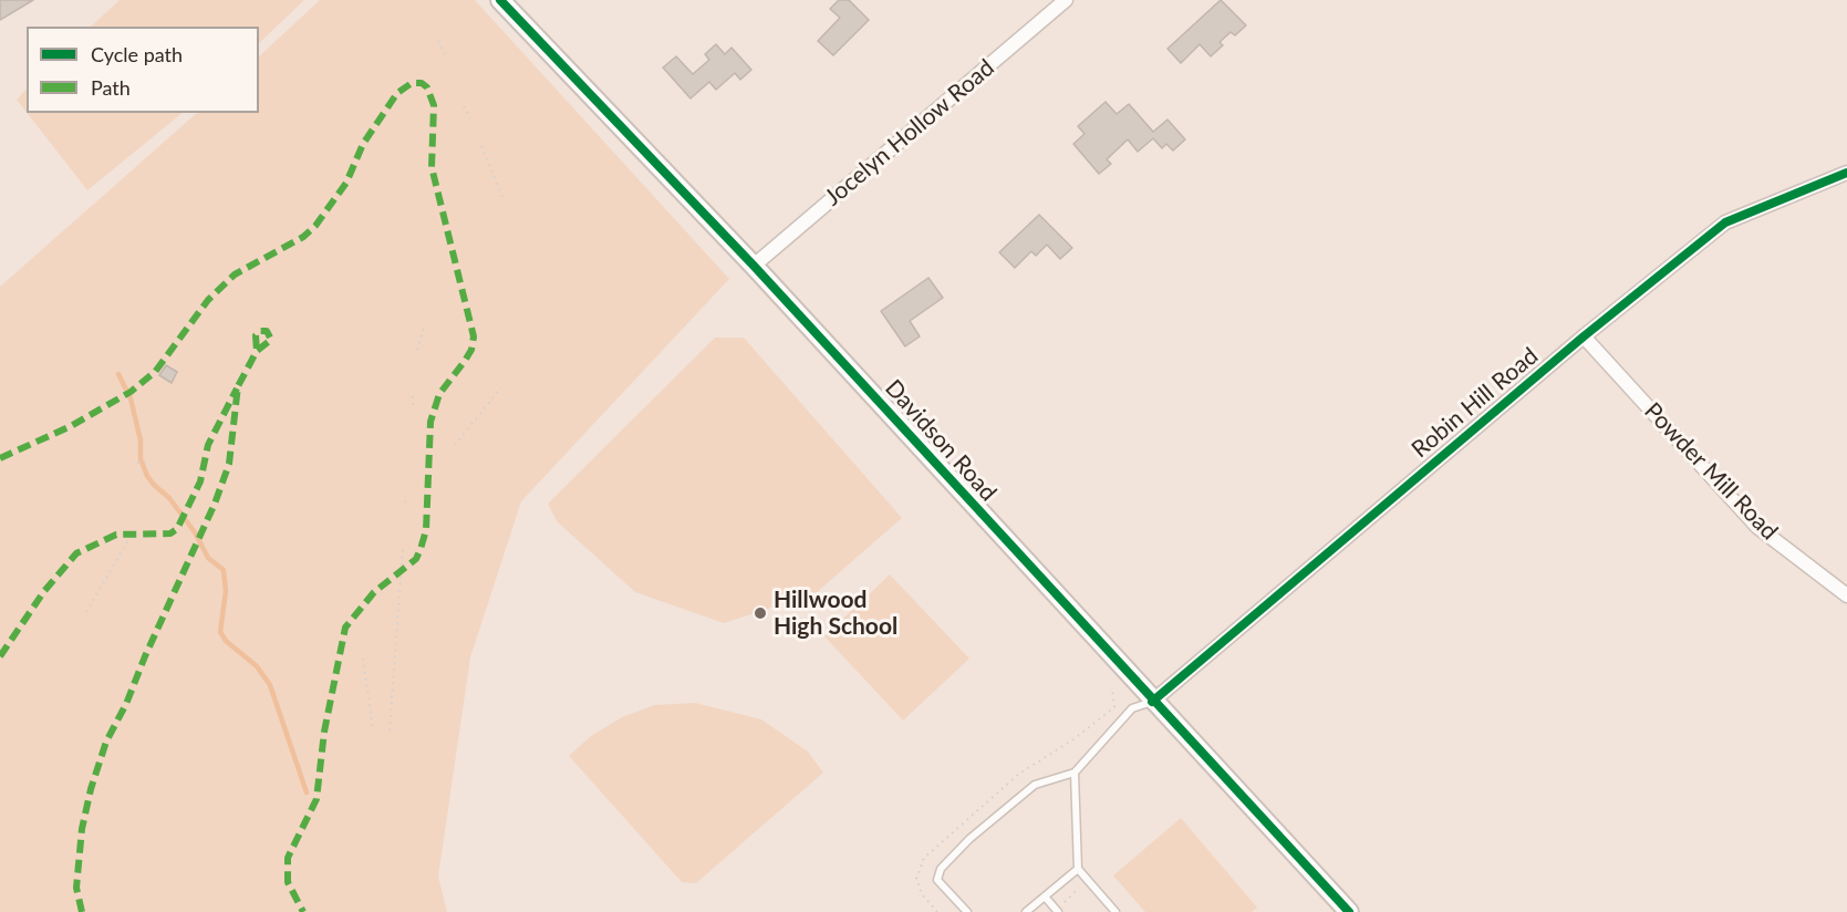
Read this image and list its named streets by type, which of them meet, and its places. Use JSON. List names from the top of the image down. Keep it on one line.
{"streets":{"street":["Jocelyn Hollow Road","Robin Hill Road","Davidson Road","Powder Mill Road"]},"crossings":[["Jocelyn Hollow Road","Davidson Road"],["Robin Hill Road","Davidson Road"],["Robin Hill Road","Powder Mill Road"]],"places":["Hillwood High School"],"legend":["Cycle path","Path"]}
